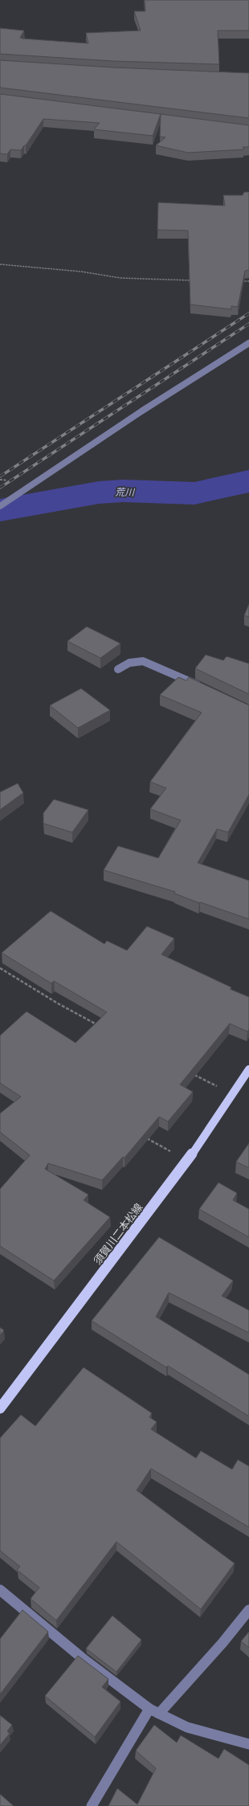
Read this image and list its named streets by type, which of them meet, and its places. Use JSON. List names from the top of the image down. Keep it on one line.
{"streets":{"main road":["須賀川二本松線"]},"water":["荒川"]}
